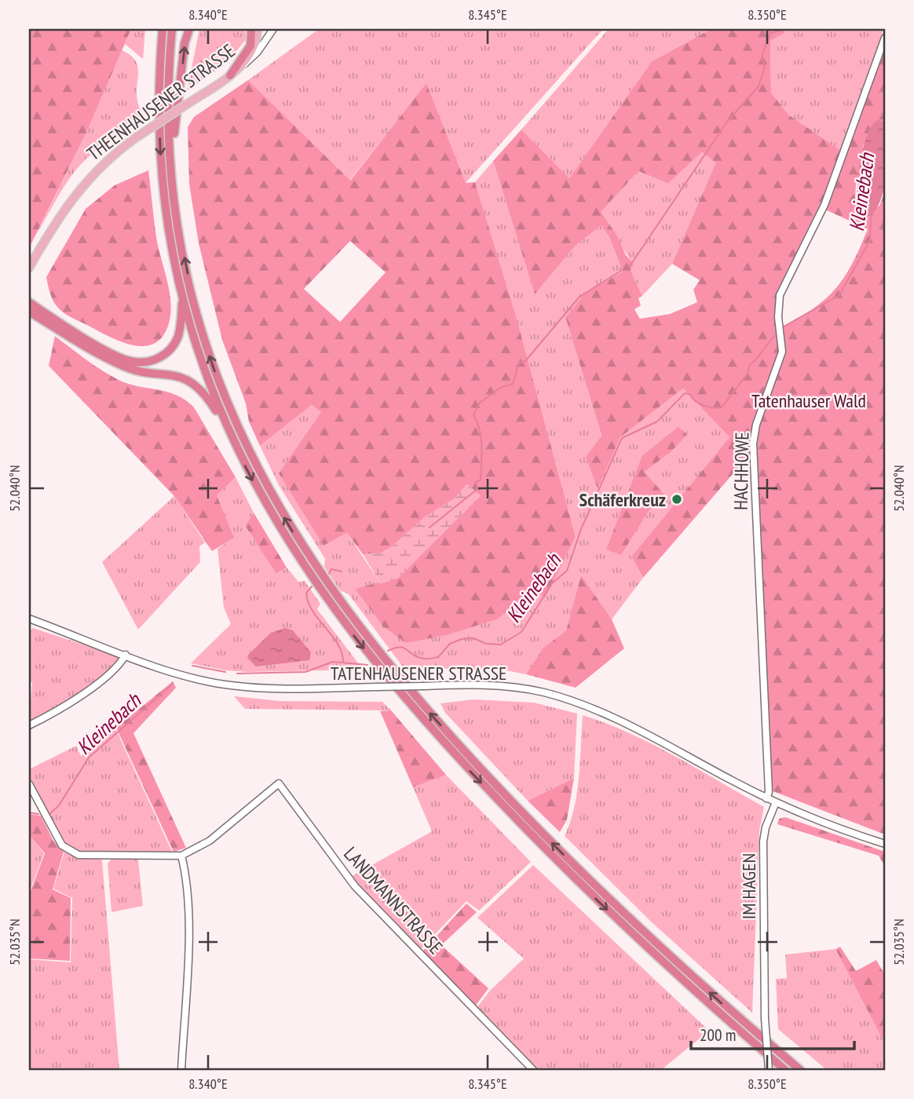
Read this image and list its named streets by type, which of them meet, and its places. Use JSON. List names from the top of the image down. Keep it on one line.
{"streets":{"main road":["THEENHAUSENER STRASSE"],"street":["HACHHOWE","TATENHAUSENER STRASSE","IM HAGEN","LANDMANNSTRASSE"]},"crossings":[["HACHHOWE","TATENHAUSENER STRASSE"],["TATENHAUSENER STRASSE","IM HAGEN"]],"water":["Kleinebach"],"parks":["Tatenhauser Wald"],"places":["Schäferkreuz"],"scale_bar":"200 m","coordinates":["8.340°E","8.345°E","8.350°E","52.040°N","52.035°N"]}
